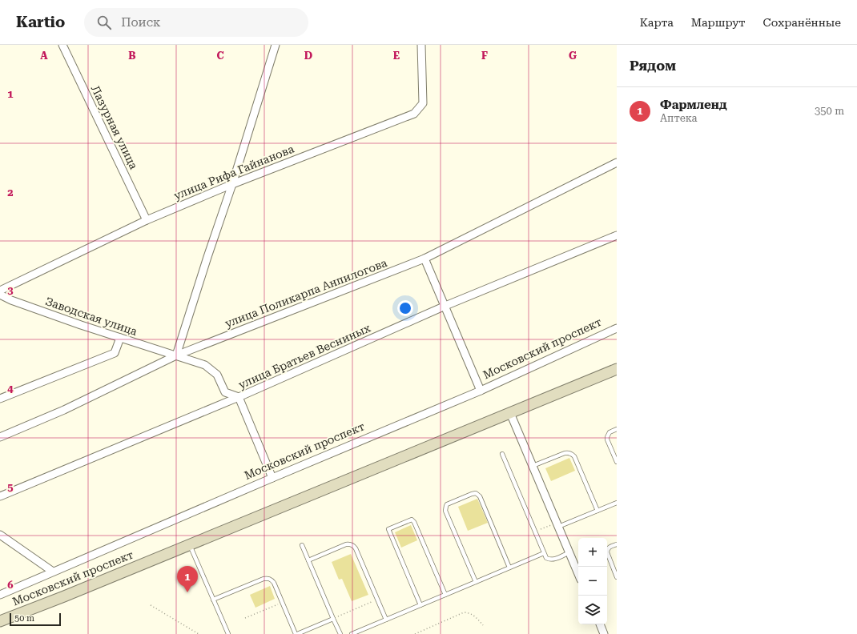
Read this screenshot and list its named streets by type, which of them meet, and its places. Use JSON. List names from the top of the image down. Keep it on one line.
{"streets":{"main road":["Московский проспект"],"street":["Лазурная улица","улица Рифа Гайнанова","улица Поликарпа Анпилогова","Заводская улица","улица Братьев Весниных"]},"crossings":[["Лазурная улица","улица Рифа Гайнанова"],["улица Поликарпа Анпилогова","Заводская улица"],["Заводская улица","улица Братьев Весниных"]],"scale_bar":"50 m","page":{"header":"Kartio","search":"Поиск","nav":["Карта","Маршрут","Сохранённые"],"heading":"Рядом","list":[{"mark":"1","name":"Фармленд","note":"Аптека","value":"350 m"}],"map_buttons":["+","−"],"pins":"1","scale":"50 m"},"grid":{"columns":["A","B","C","D","E","F","G"],"rows":["1","2","3","4","5","6"]}}
